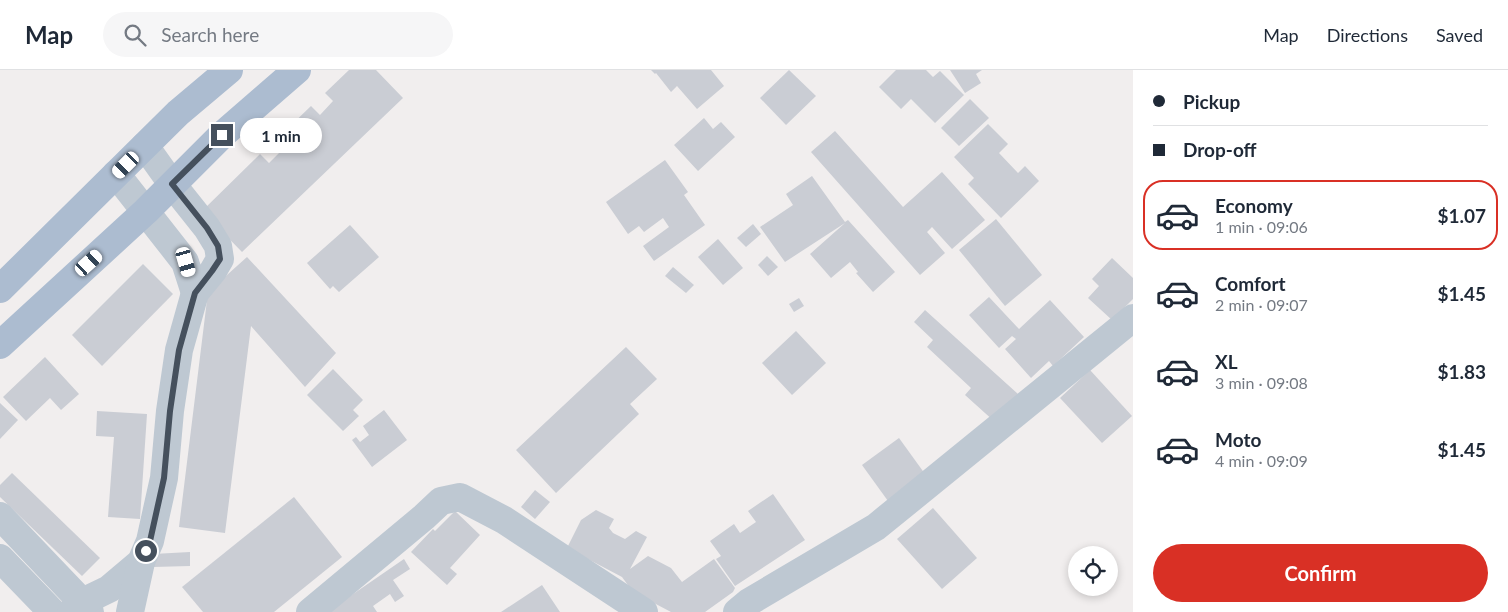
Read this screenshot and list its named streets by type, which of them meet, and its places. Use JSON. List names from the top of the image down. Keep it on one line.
{"page":{"header":"Map","search":"Search here","nav":["Map","Directions","Saved"],"banner":["Pickup","Drop-off"],"bubble":"1 min","list":[{"name":"Economy","note":"1 min · 09:06","value":"$1.07"},{"name":"Comfort","note":"2 min · 09:07","value":"$1.45"},{"name":"XL","note":"3 min · 09:08","value":"$1.83"},{"name":"Moto","note":"4 min · 09:09","value":"$1.45"}],"buttons":"Confirm"}}
